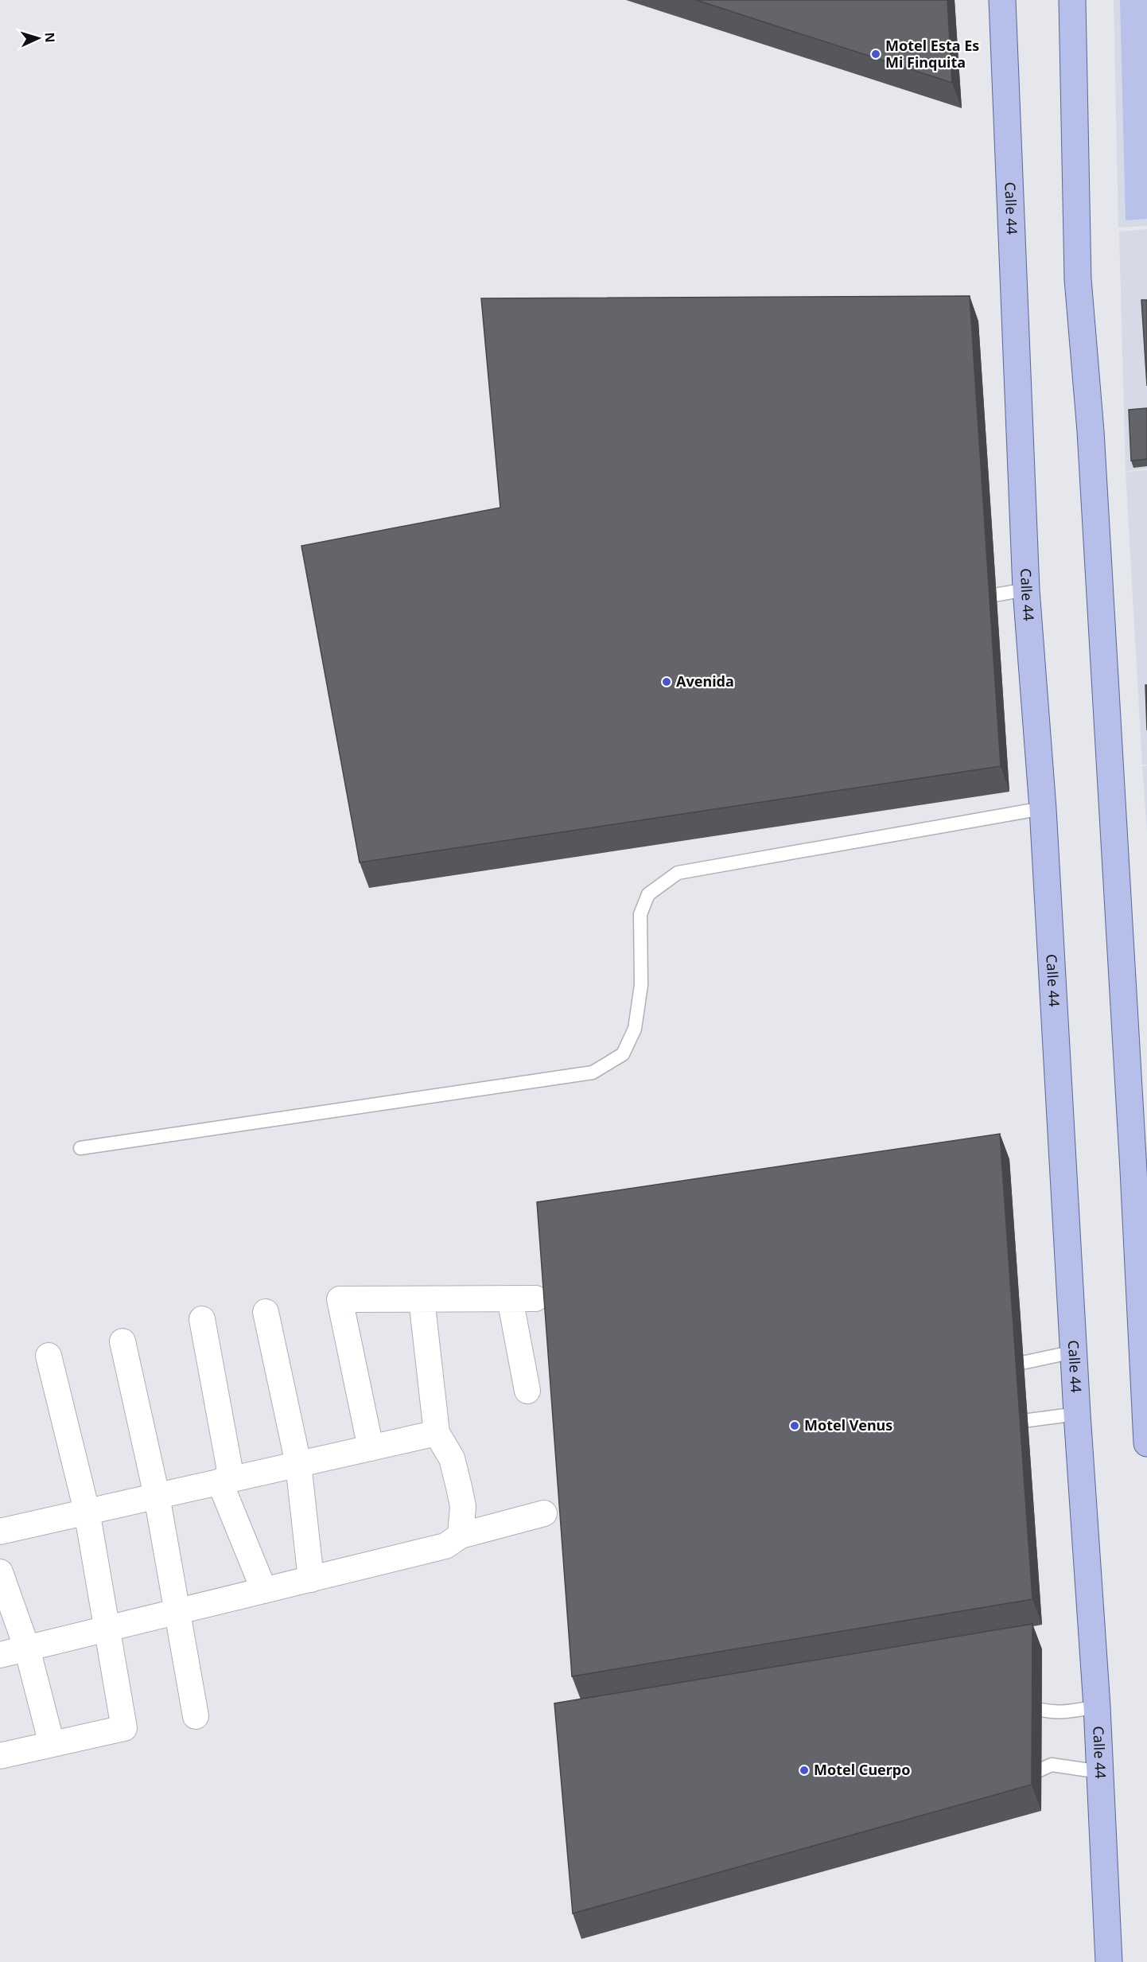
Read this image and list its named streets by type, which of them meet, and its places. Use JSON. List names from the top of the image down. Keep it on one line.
{"streets":{"main road":["Calle 44"]},"places":["Motel Esta Es Mi Finquita","Avenida","Motel Venus","Motel Cuerpo"],"north":"right"}
